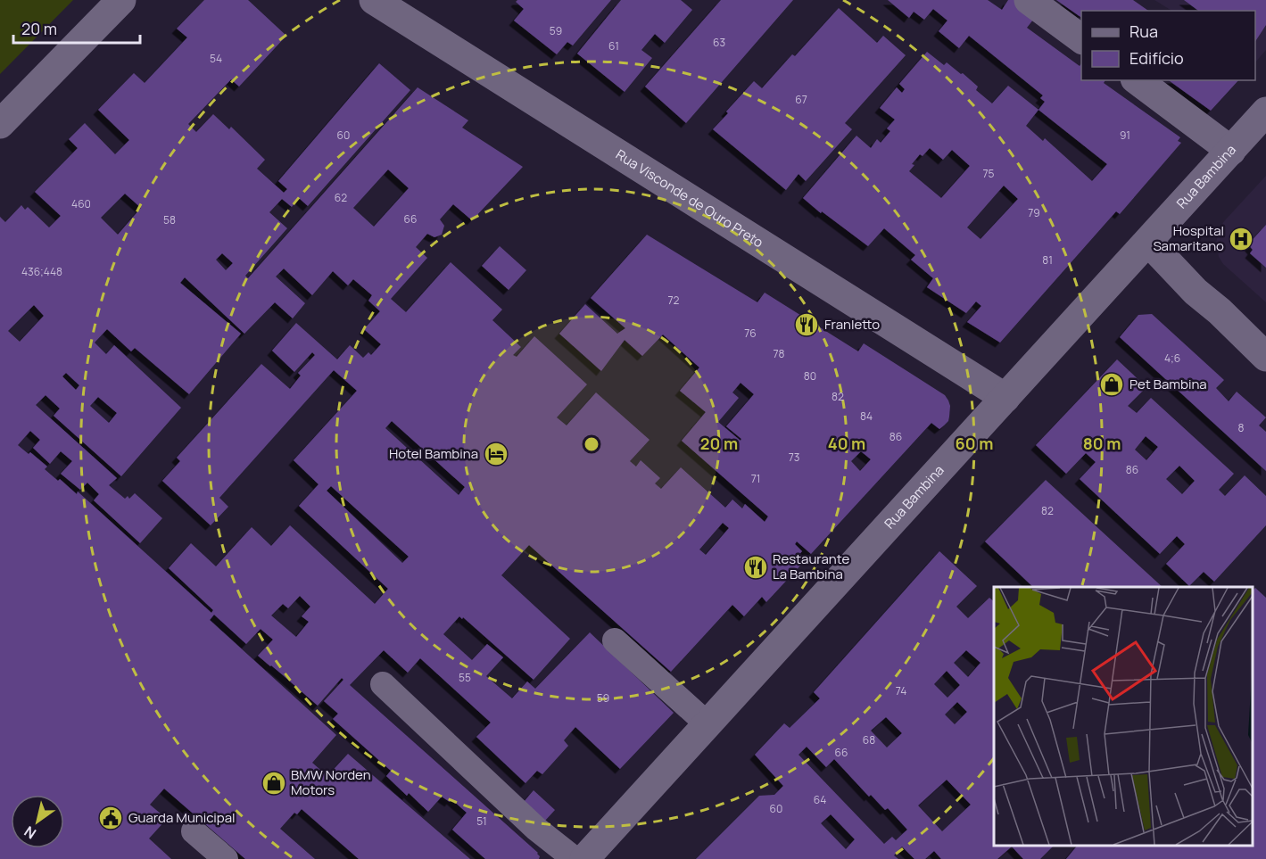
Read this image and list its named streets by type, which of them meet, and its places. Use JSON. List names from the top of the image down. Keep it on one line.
{"streets":{"street":["Rua Bambina","Rua Visconde de Ouro Preto"]},"crossings":[["Rua Bambina","Rua Visconde de Ouro Preto"]],"places":{"hospital":["Hospital Samaritano"],"restaurant":["Franletto","Restaurante La Bambina"],"shop":["Pet Bambina","BMW Norden Motors"],"hotel":["Hotel Bambina"],"public building":["Guarda Municipal"]},"house_numbers":["59","63","61","54","67","60","91","75","62","460","79","66","58","81","436;448","72","76","78","4;6","80","82","84","8","86","73","86","71","82","55","74","59","68","66","64","60","51"],"legend":["Rua","Edifício"],"scale_bar":"20 m","north":"bottom left","rings":["20 m","40 m","60 m","80 m"]}
